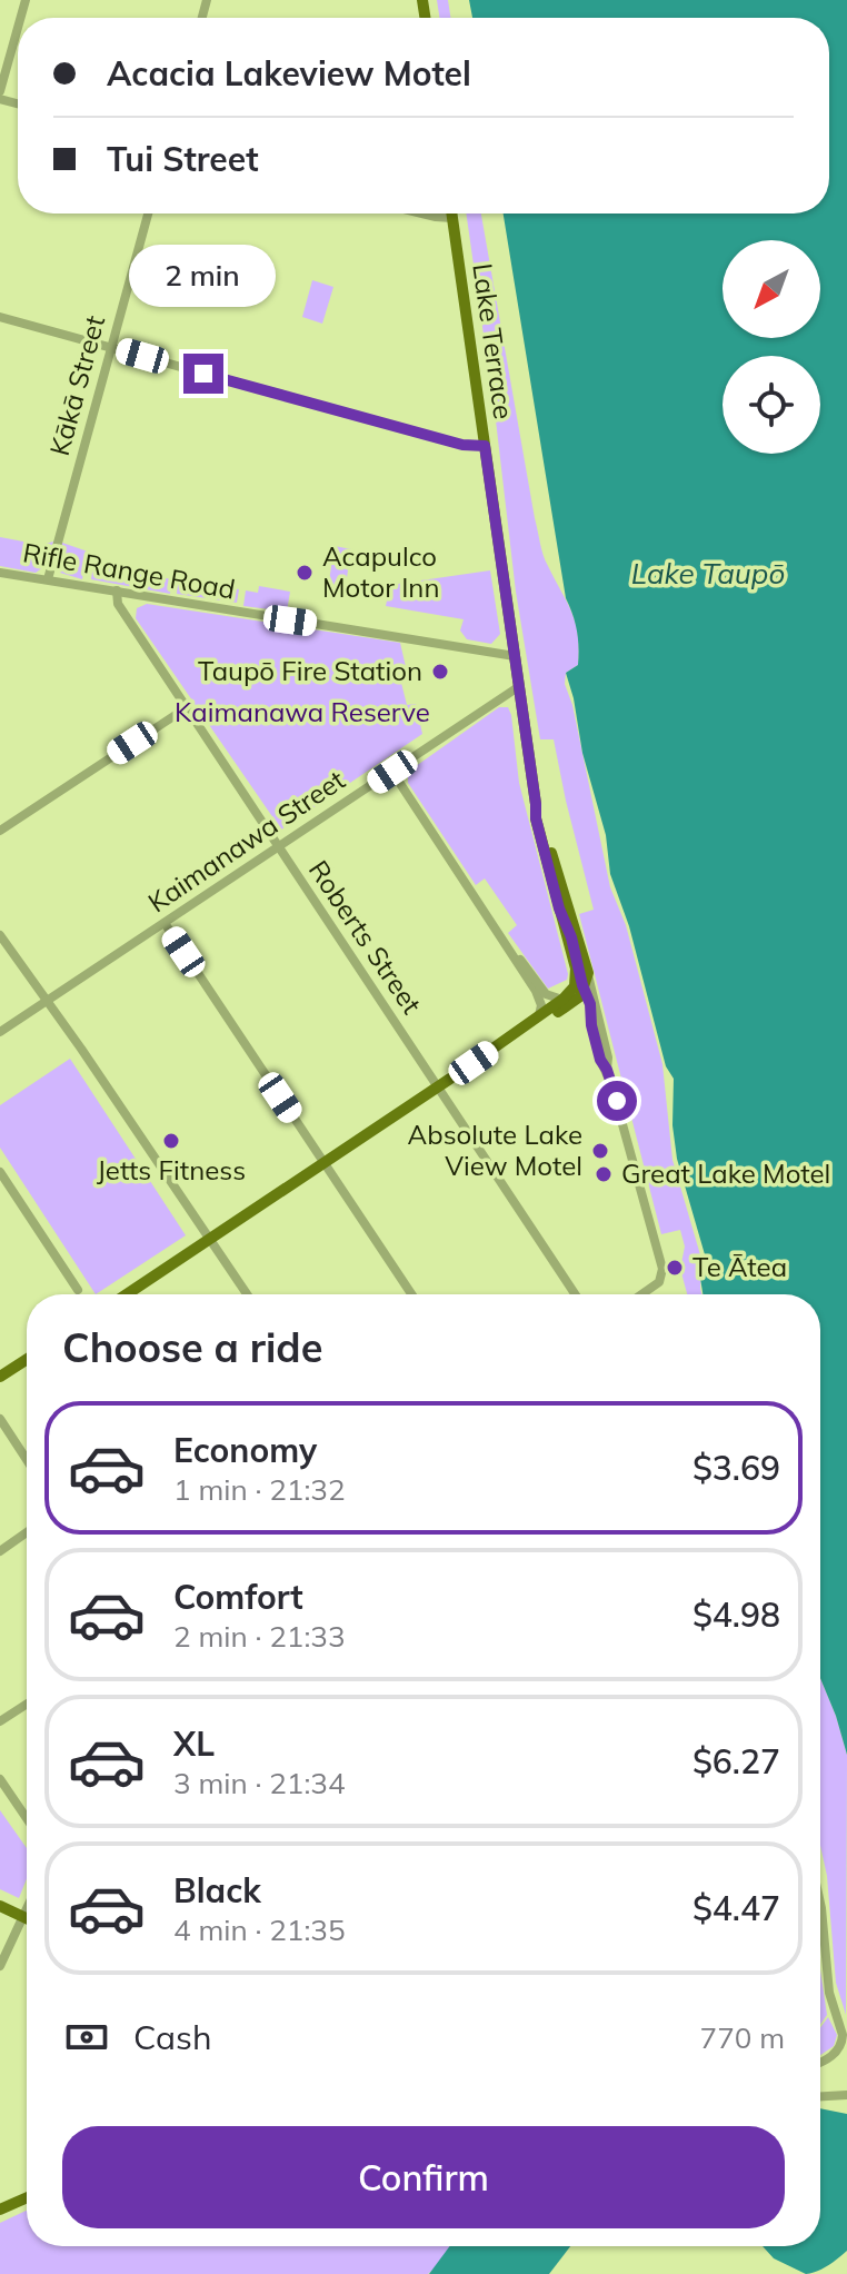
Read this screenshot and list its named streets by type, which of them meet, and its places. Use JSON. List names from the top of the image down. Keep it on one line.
{"streets":{"main road":["Lake Terrace"],"street":["Kākā Street","Rifle Range Road","Kaimanawa Street","Roberts Street"]},"crossings":[["Lake Terrace","Rifle Range Road"],["Lake Terrace","Kaimanawa Street"],["Kākā Street","Rifle Range Road"],["Rifle Range Road","Roberts Street"],["Kaimanawa Street","Roberts Street"]],"water":["Lake Taupō"],"parks":["Kaimanawa Reserve"],"places":["Acapulco Motor Inn","Taupō Fire Station","Jetts Fitness","Absolute Lake View Motel","Great Lake Motel","Te Ātea"],"north":"bottom left","page":{"banner":["Acacia Lakeview Motel","Tui Street"],"bubble":"2 min","heading":"Choose a ride","list":[{"name":"Economy","note":"1 min · 21:32","value":"$3.69"},{"name":"Comfort","note":"2 min · 21:33","value":"$4.98"},{"name":"XL","note":"3 min · 21:34","value":"$6.27"},{"name":"Black","note":"4 min · 21:35","value":"$4.47"}],"pay":["Cash","770 m"],"buttons":"Confirm"}}
